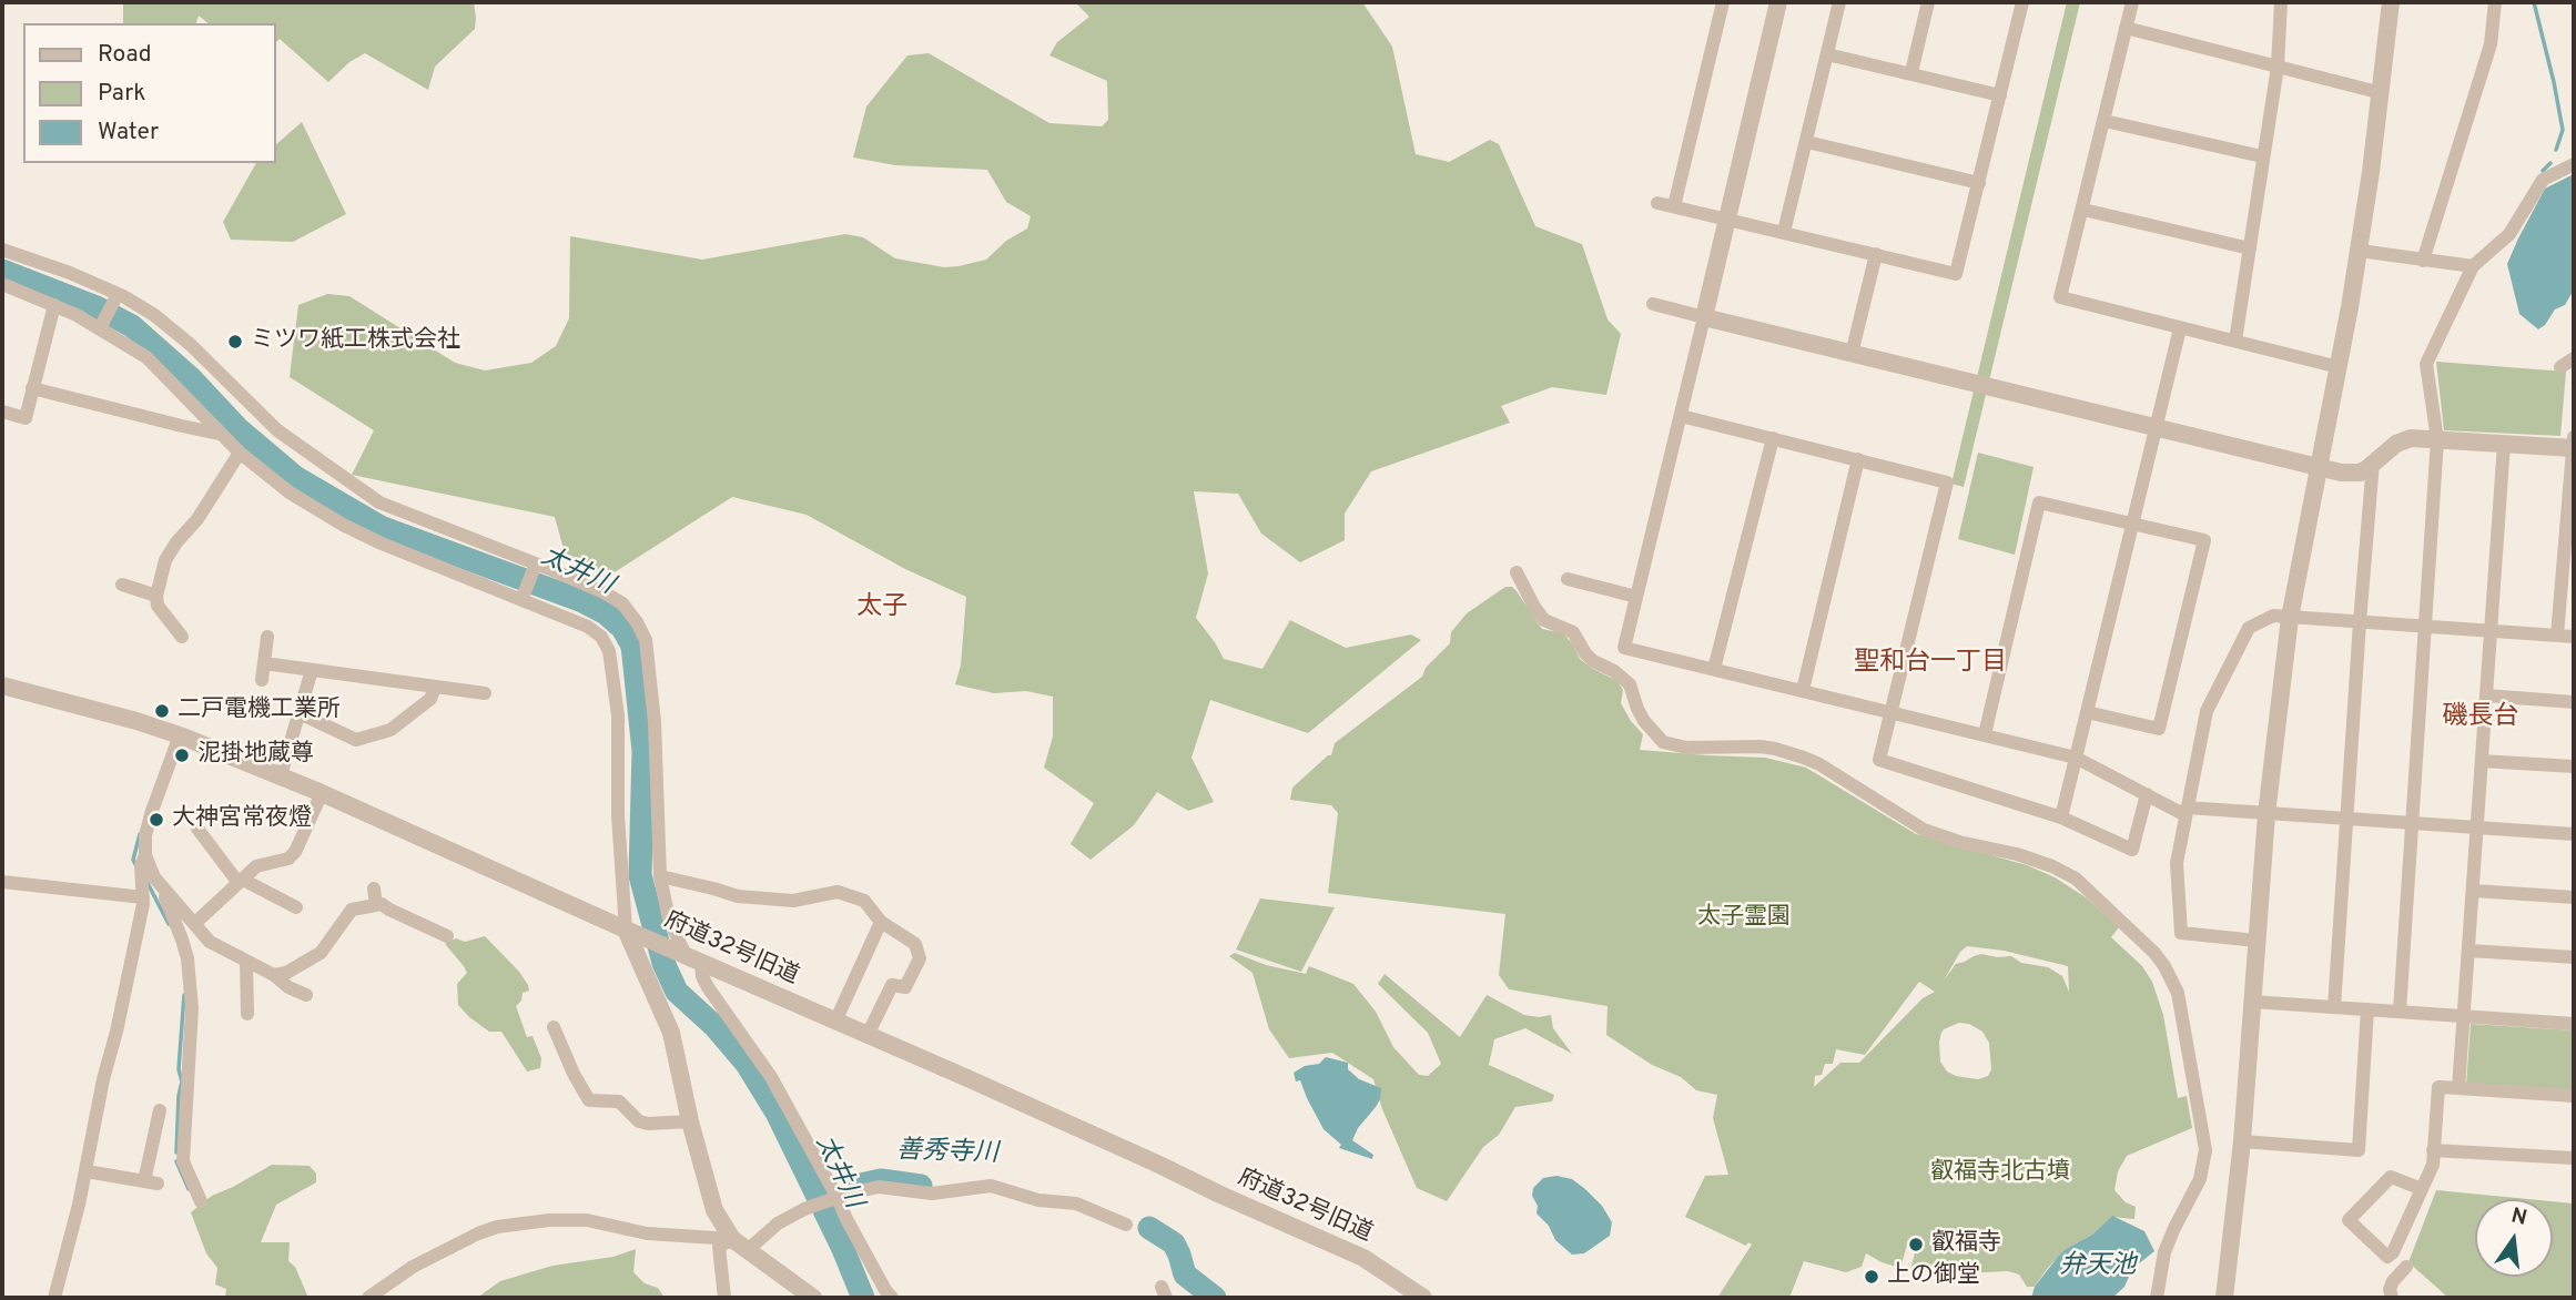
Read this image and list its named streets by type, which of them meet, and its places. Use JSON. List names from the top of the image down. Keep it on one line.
{"streets":{"street":["府道32号旧道"]},"districts":["太子","聖和台一丁目","磯長台"],"water":["太井川","善秀寺川","弁天池"],"parks":["太子霊園","叡福寺北古墳"],"places":["ミツワ紙工株式会社","二戸電機工業所","泥掛地蔵尊","大神宮常夜燈","叡福寺","上の御堂"],"legend":["Road","Park","Water"],"north":"top"}
